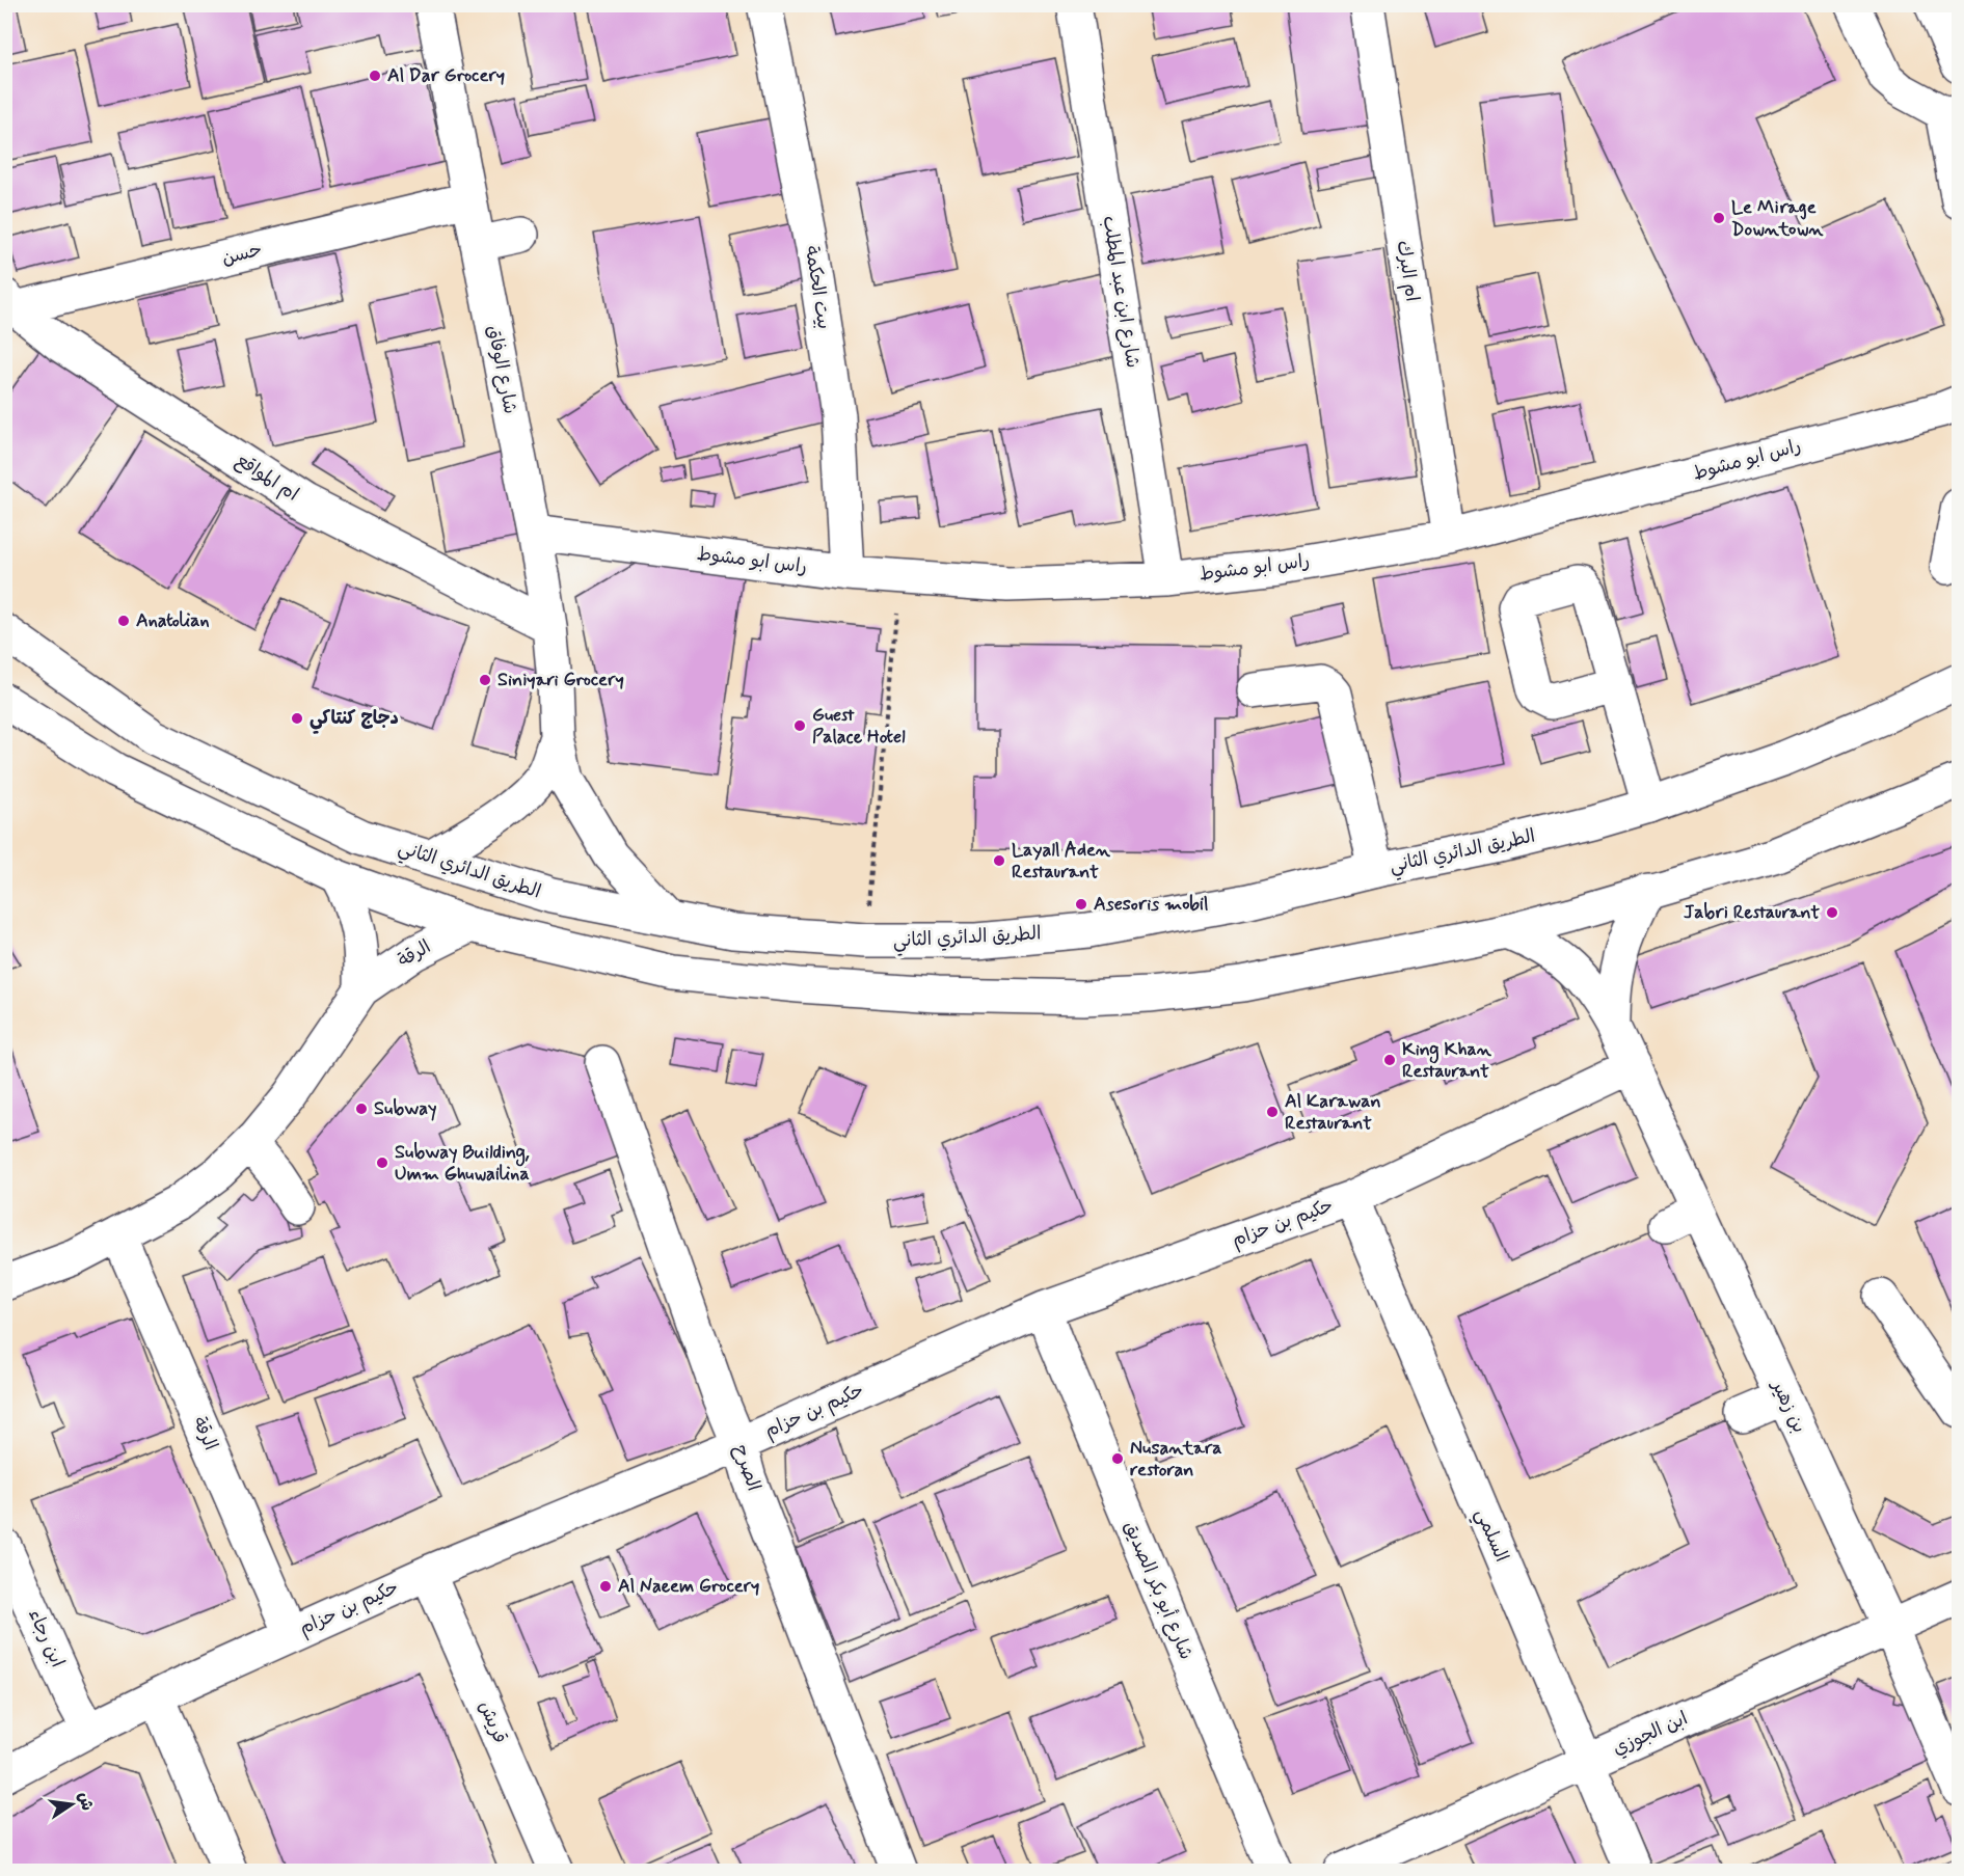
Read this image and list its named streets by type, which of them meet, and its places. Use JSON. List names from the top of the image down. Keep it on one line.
{"streets":{"street":["حسن","ام البرك","بيت الحكمة","شارع ابن عبد المطلب","شارع الوفاق","راس ابو مشوط","ام المواقع","الطريق الدائري الثاني","الرقة","حكيم بن حزام","بن زهير","الصرح","السلمي","شارع أبو بكر الصديق","ابن رجاء","قريش","ابن الجوزي"]},"crossings":[["حسن","شارع الوفاق"],["حسن","ام المواقع"],["ام البرك","راس ابو مشوط"],["بيت الحكمة","راس ابو مشوط"],["شارع ابن عبد المطلب","راس ابو مشوط"],["شارع الوفاق","راس ابو مشوط"],["شارع الوفاق","ام المواقع"],["شارع الوفاق","الطريق الدائري الثاني"],["الرقة","حكيم بن حزام"],["حكيم بن حزام","بن زهير"],["حكيم بن حزام","الصرح"],["حكيم بن حزام","السلمي"],["حكيم بن حزام","شارع أبو بكر الصديق"],["حكيم بن حزام","ابن رجاء"],["حكيم بن حزام","قريش"],["بن زهير","ابن الجوزي"],["السلمي","ابن الجوزي"]],"places":["Al Dar Grocery","Le Mirage Downtown","Anatolian","Siniyari Grocery","دجاج كنتاكي","Guest Palace Hotel","Layall Aden Restaurant","Asesoris mobil","Jabri Restaurant","King Khan Restaurant","Subway","Al Karawan Restaurant","Subway Building, Umm Ghuwailina","Nusantara restoran","Al Naeem Grocery"],"north":"right"}
